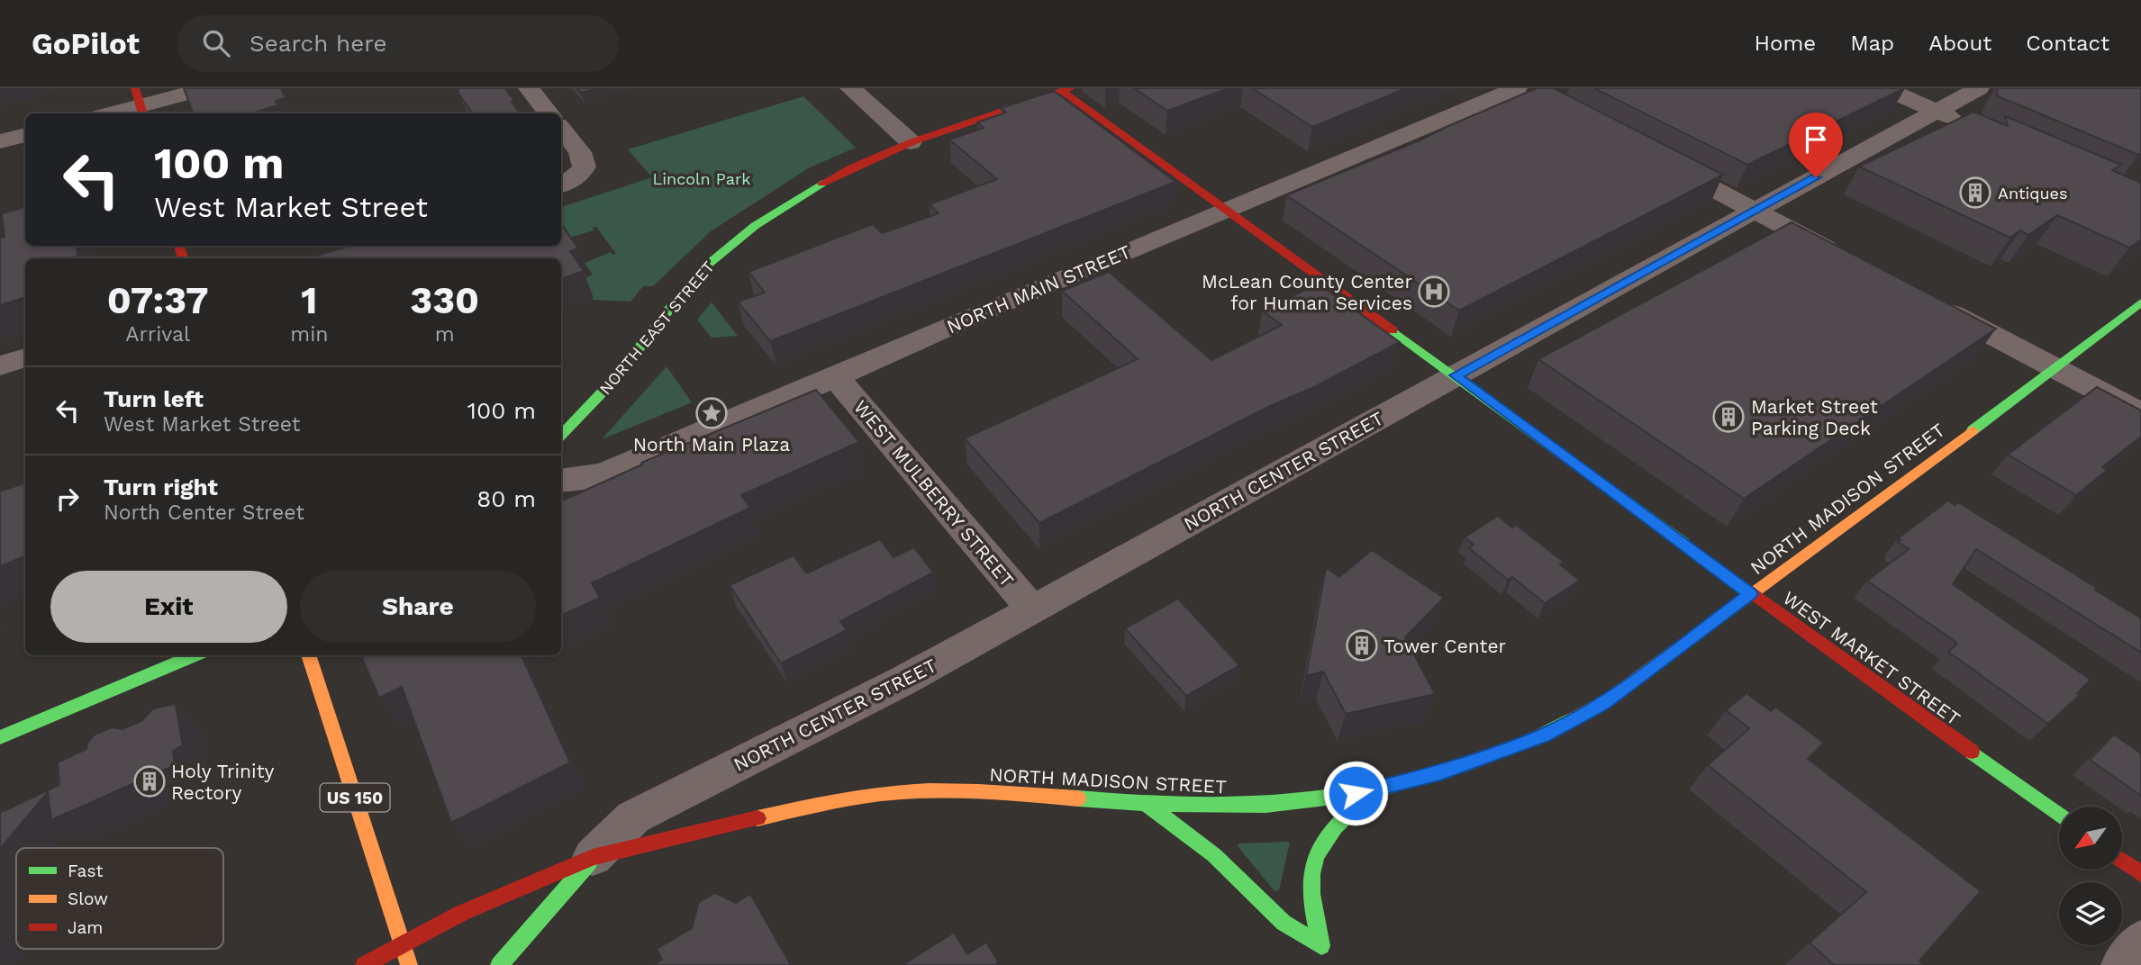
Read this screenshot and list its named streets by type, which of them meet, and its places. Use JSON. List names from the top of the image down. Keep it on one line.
{"streets":{"main road":["NORTH EAST STREET","NORTH MADISON STREET","WEST MARKET STREET","US 150"],"street":["NORTH MAIN STREET","NORTH CENTER STREET","WEST MULBERRY STREET"]},"crossings":[["NORTH MAIN STREET","WEST MULBERRY STREET"],["NORTH MAIN STREET","WEST MARKET STREET"],["NORTH EAST STREET","WEST MARKET STREET"],["NORTH CENTER STREET","WEST MULBERRY STREET"],["NORTH CENTER STREET","NORTH MADISON STREET"],["NORTH CENTER STREET","WEST MARKET STREET"],["NORTH MADISON STREET","WEST MARKET STREET"],["NORTH MADISON STREET","US 150"]],"parks":["Lincoln Park"],"places":{"building":["Antiques","Market Street Parking Deck","Tower Center","Holy Trinity Rectory"],"hospital":["McLean County Center for Human Services"],"place":["North Main Plaza"]},"legend":["Fast","Slow","Jam"],"north":"bottom left","page":{"header":"GoPilot","search":"Search here","nav":["Home","Map","About","Contact"],"turn":["100 m","West Market Street"],"eta":["07:37","Arrival","1","min","330","m"],"list":[{"name":"Turn left","note":"West Market Street","value":"100 m"},{"name":"Turn right","note":"North Center Street","value":"80 m"}],"buttons":["Exit","Share"]}}
